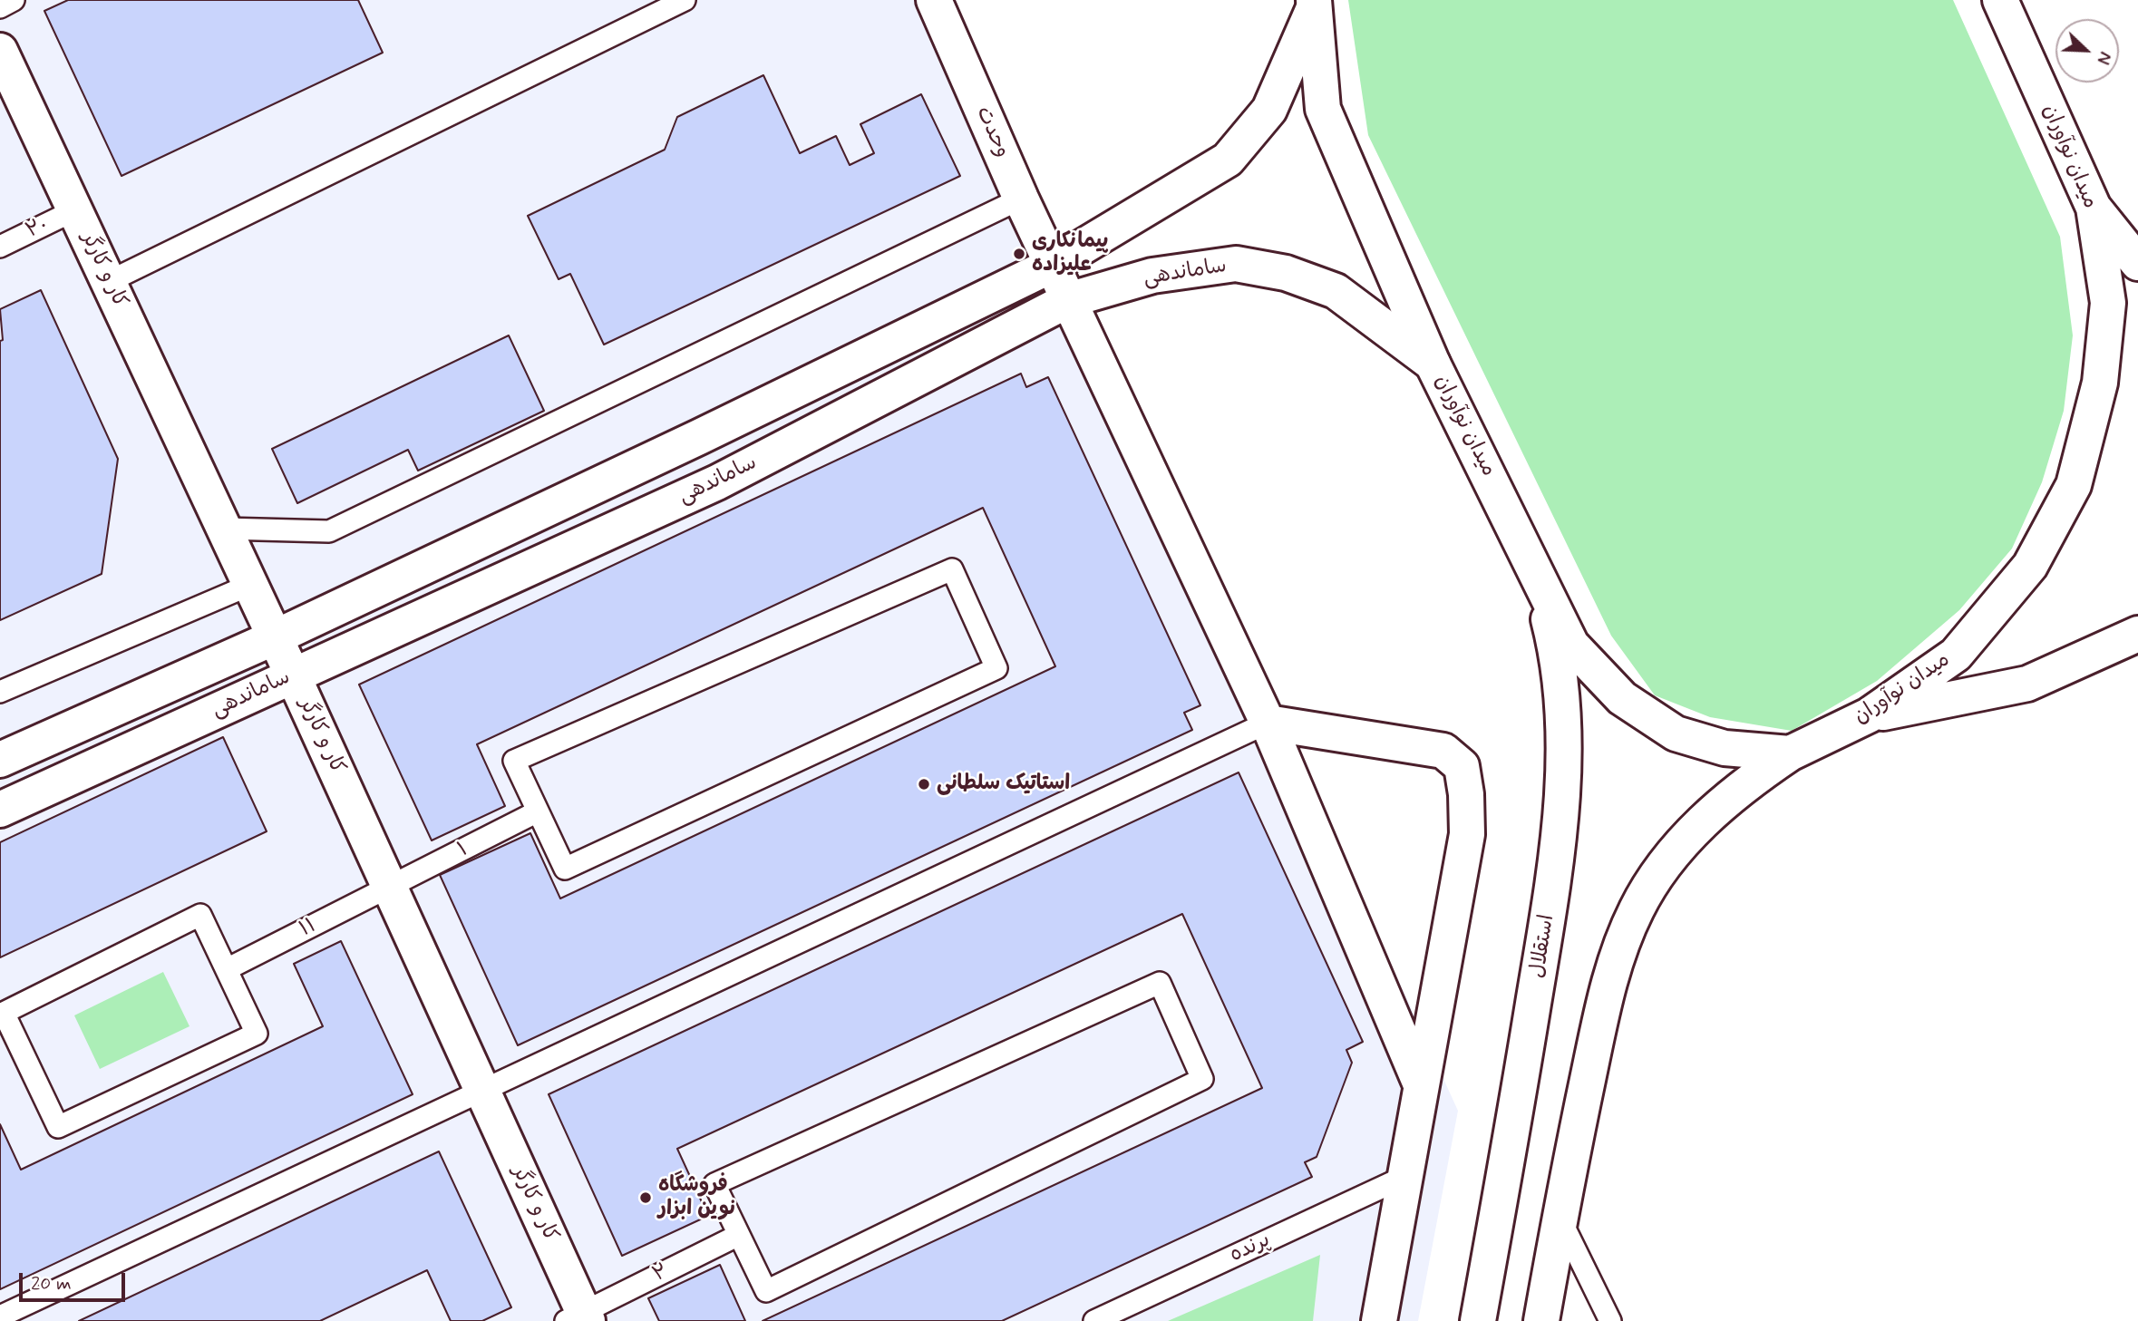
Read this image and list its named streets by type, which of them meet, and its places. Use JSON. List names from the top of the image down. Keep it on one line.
{"streets":{"street":["وحدت","میدان نوآوران","کار و کارگر","ساماندهی","استقلال"],"lane":["۲۰","۱","۱۱","پرنده","۲"]},"crossings":[["وحدت","ساماندهی"],["میدان نوآوران","ساماندهی"],["میدان نوآوران","استقلال"],["۲۰","کار و کارگر"],["کار و کارگر","ساماندهی"],["کار و کارگر","۱"],["کار و کارگر","۱۱"],["کار و کارگر","۲"],["۱","۱۱"]],"places":["پیمانکاری علیزاده","استاتیک سلطانی","فروشگاه نوین ابزار"],"scale_bar":"20 m","north":"bottom right"}
